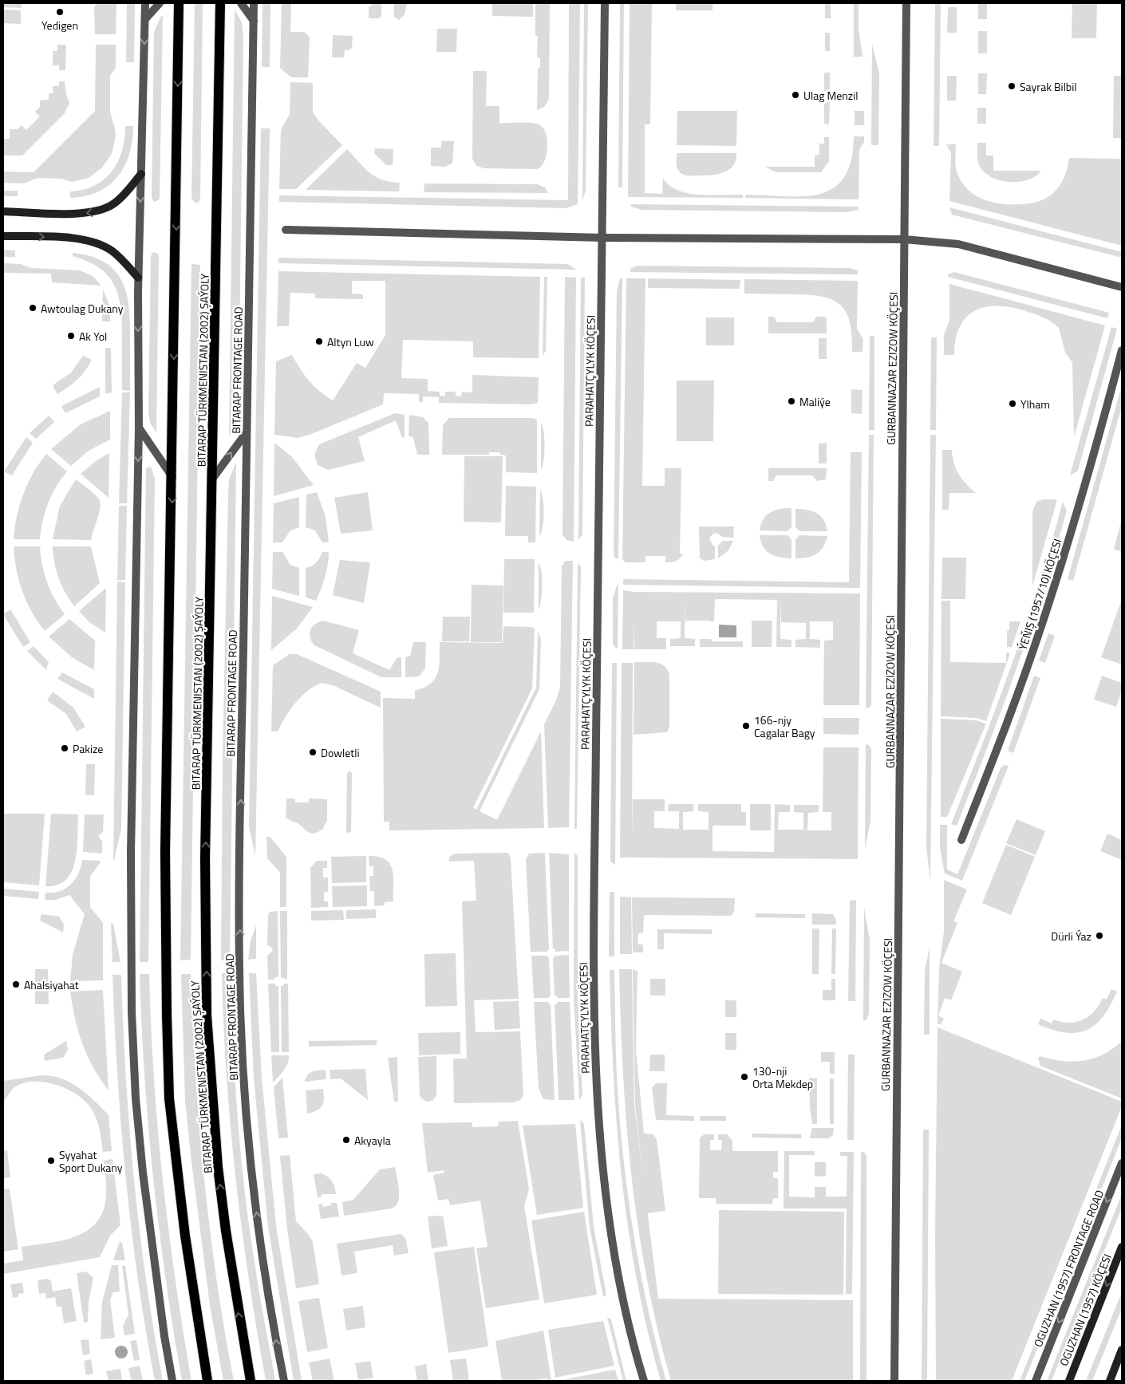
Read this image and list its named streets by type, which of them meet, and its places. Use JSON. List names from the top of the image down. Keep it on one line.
{"streets":{"main road":["BITARAP TÜRKMENISTAN (2002) ŞAÝOLY"],"street":["GURBANNAZAR EZIZOW KÖÇESI","BITARAP FRONTAGE ROAD","PARAHATÇYLYK KÖÇESI","ÝEŇIŞ (1957/10) KÖÇESI","OGUZHAN (1957) FRONTAGE ROAD","OGUZHAN (1957) KÖÇESI"]},"one_way":["BITARAP FRONTAGE ROAD","OGUZHAN (1957) FRONTAGE ROAD","OGUZHAN (1957) KÖÇESI"],"places":["Yedigen","Sayrak Bilbil","Ulag Menzil","Awtoulag Dukany","Ak Yol","Altyn Luw","Maliýe","Ylham","166-njy Cagalar Bagy","Pakize","Dowletli","Dürli Ýaz","Ahalsiyahat","130-nji Orta Mekdep","Akyayla","Syyahat Sport Dukany"]}
